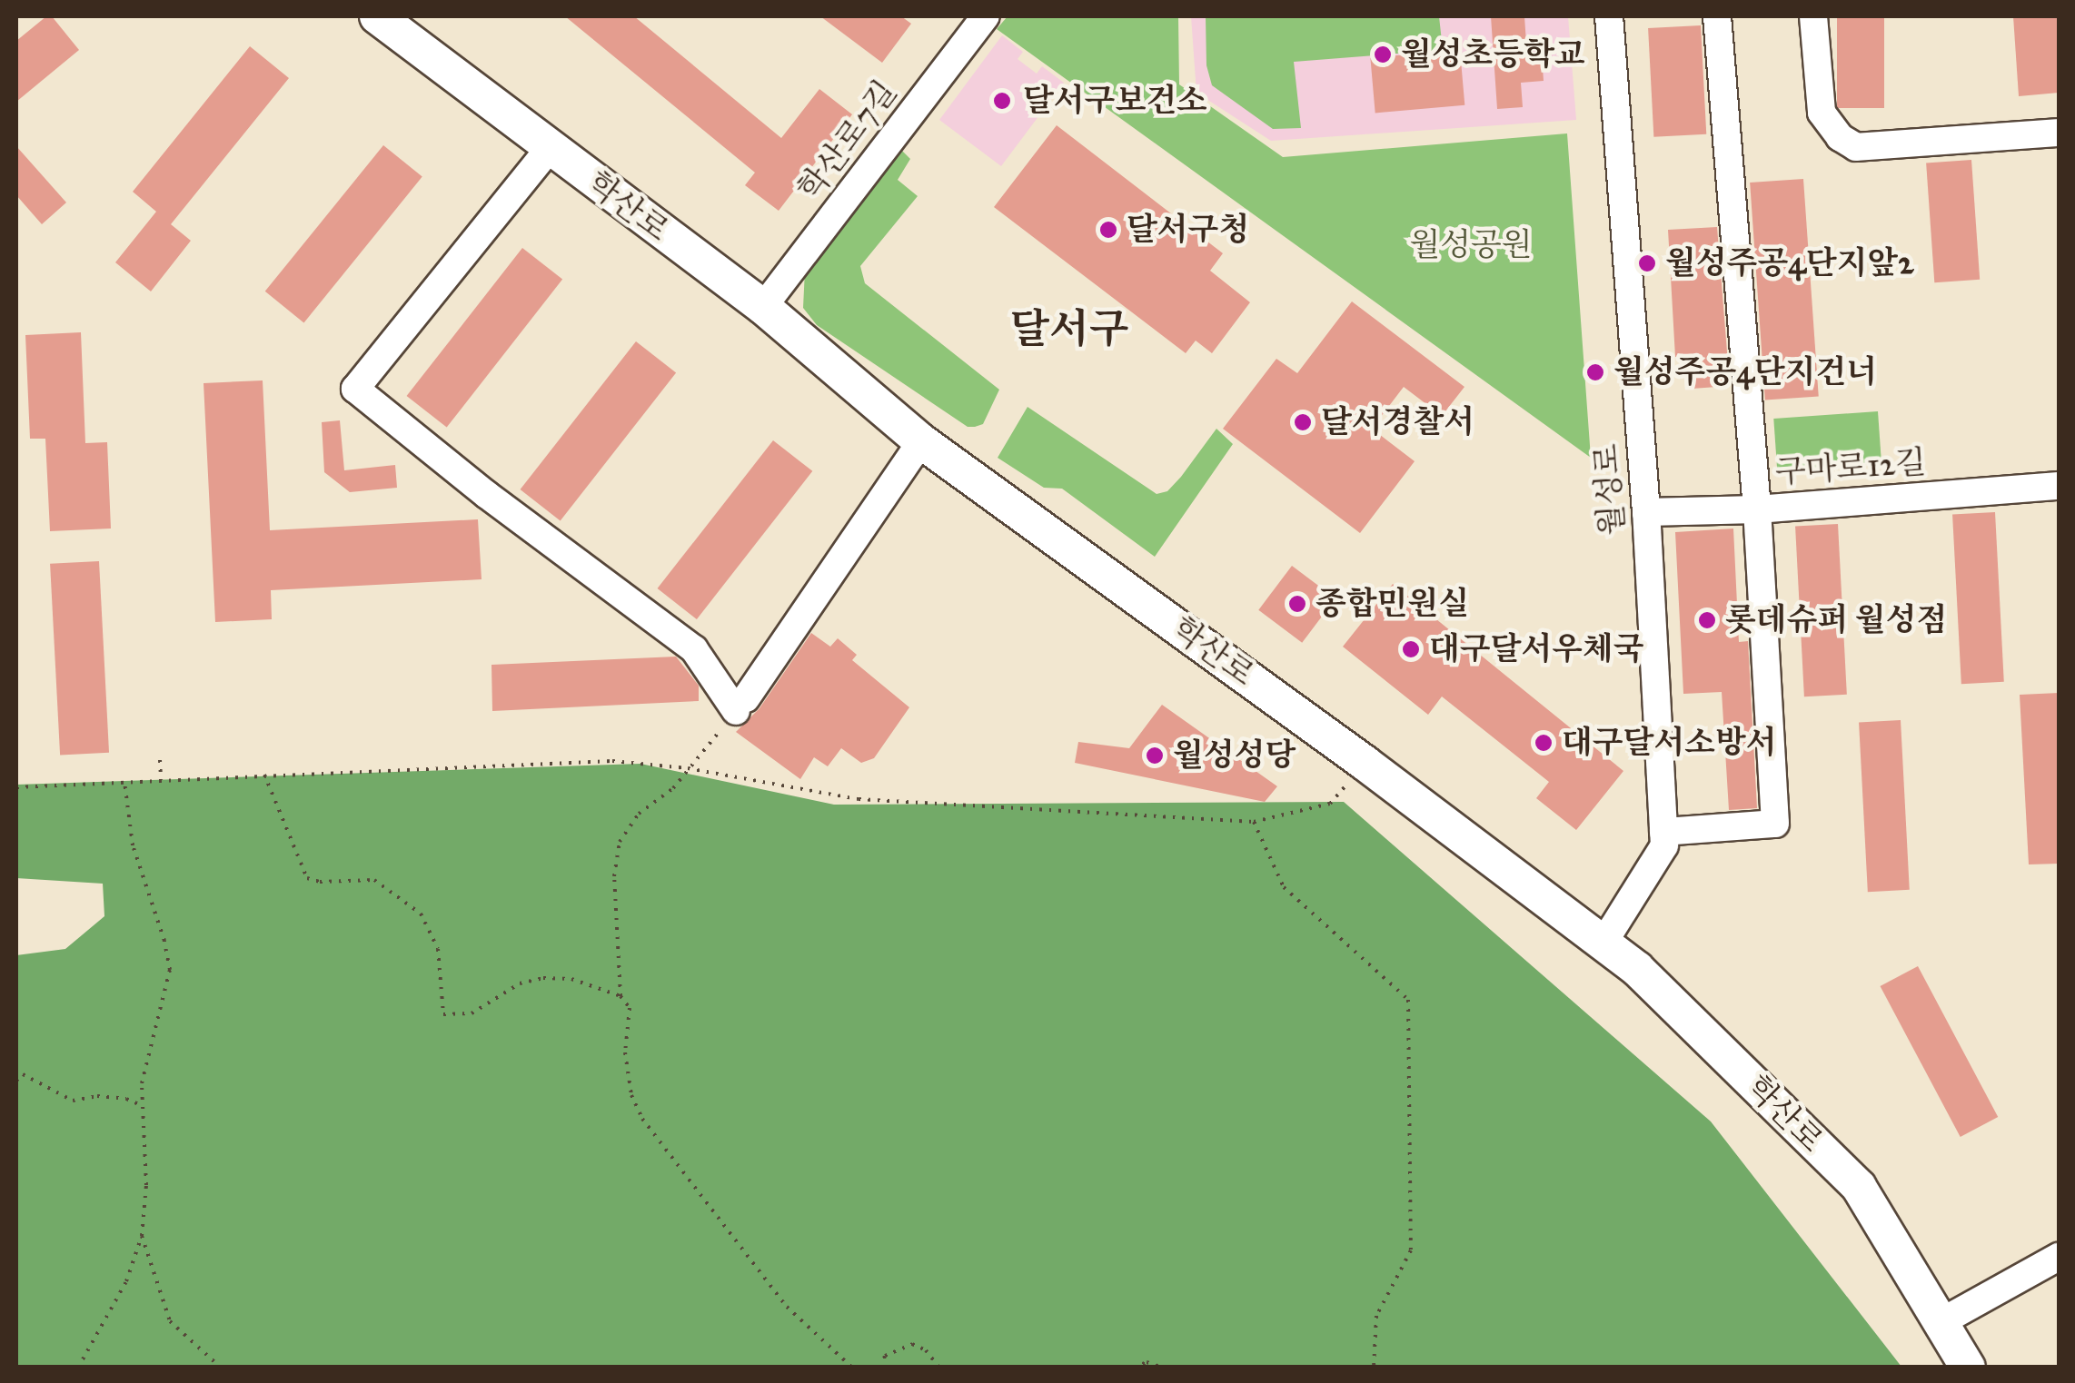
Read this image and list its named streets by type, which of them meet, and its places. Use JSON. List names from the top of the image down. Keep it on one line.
{"streets":{"main road":["학산로"],"street":["학산로7길","구마로12길","월성로"]},"crossings":[["학산로7길","학산로"],["학산로","월성로"],["구마로12길","월성로"]],"districts":["달서구"],"parks":["월성공원"],"places":["월성초등학교","달서구보건소","달서구청","월성주공4단지앞2","월성주공4단지건너","달서경찰서","종합민원실","롯데슈퍼 월성점","대구달서우체국","대구달서소방서","월성성당"]}
